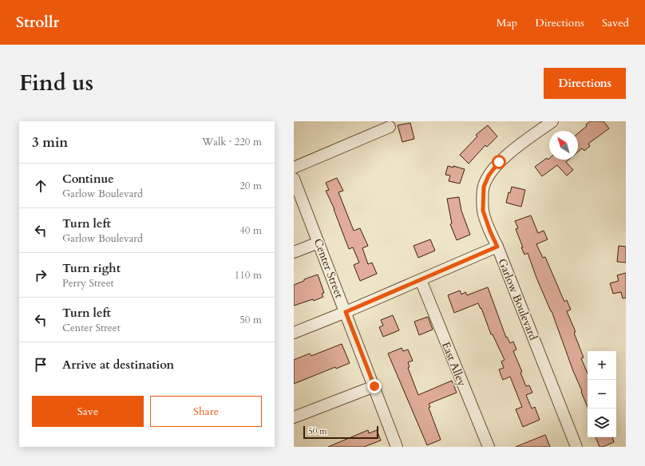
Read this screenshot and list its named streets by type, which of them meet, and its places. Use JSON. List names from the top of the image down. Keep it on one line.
{"streets":{"street":["Center Street","Garlow Boulevard","East Alley"]},"scale_bar":"50 m","north":"top left","page":{"header":"Strollr","nav":["Map","Directions","Saved"],"title":"Find us","buttons":["Directions",["Save","Share"]],"heading":["3 min","Walk · 220 m"],"list":[["Continue","Garlow Boulevard","20 m"],["Turn left","Garlow Boulevard","40 m"],["Turn right","Perry Street","110 m"],["Turn left","Center Street","50 m"],"Arrive at destination"],"map_buttons":["+","−"],"scale":"50 m"}}
